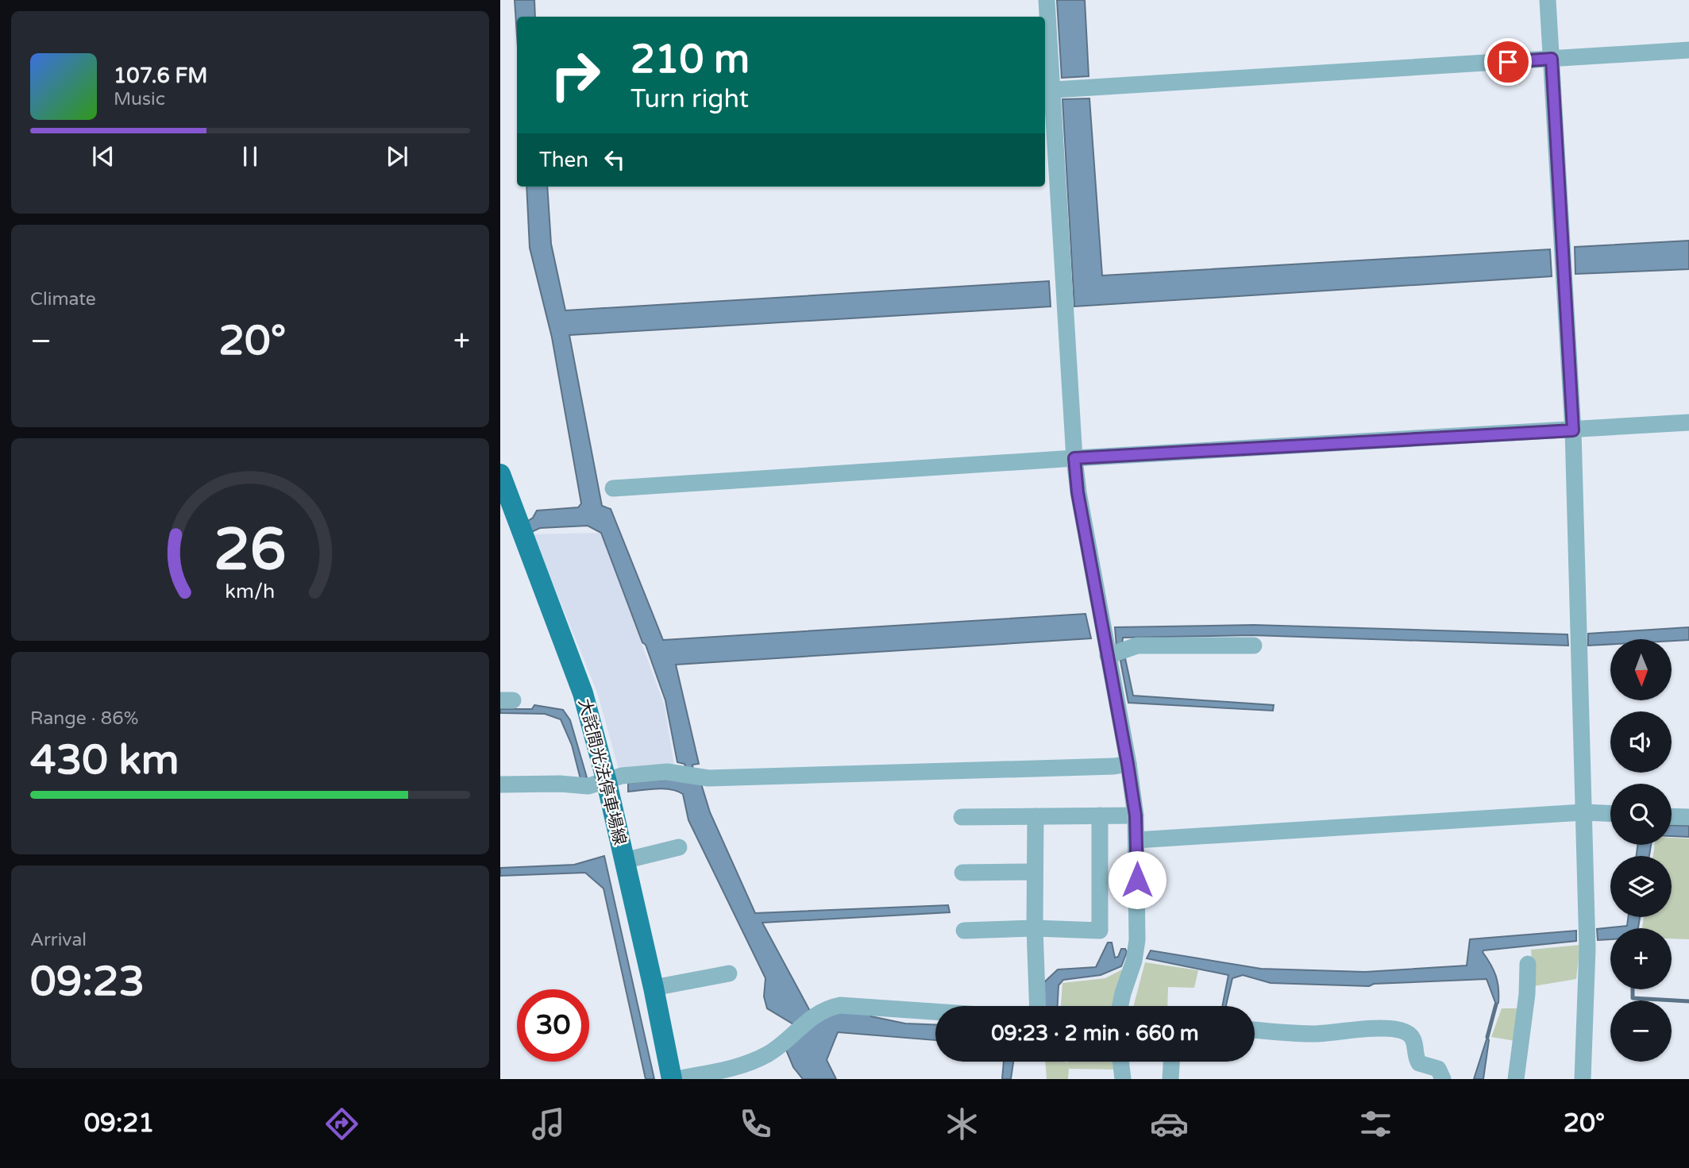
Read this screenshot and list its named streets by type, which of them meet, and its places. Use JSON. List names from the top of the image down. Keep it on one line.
{"streets":{"main road":["大詫間光法停車場線"]},"north":"bottom","page":{"turn":["210 m","Turn right"],"song":["107.6 FM","Music"],"then":"Then","tile":["Climate",["Range · 86%","430 km"],["Arrival","09:23"]],"heat":["−","20°","+"],"map_buttons":["+","−"],"limit":"30","trip":"09:23 · 2 min · 660 m","tabs":["09:21","20°"],"gauge":["26","km/h"]}}
